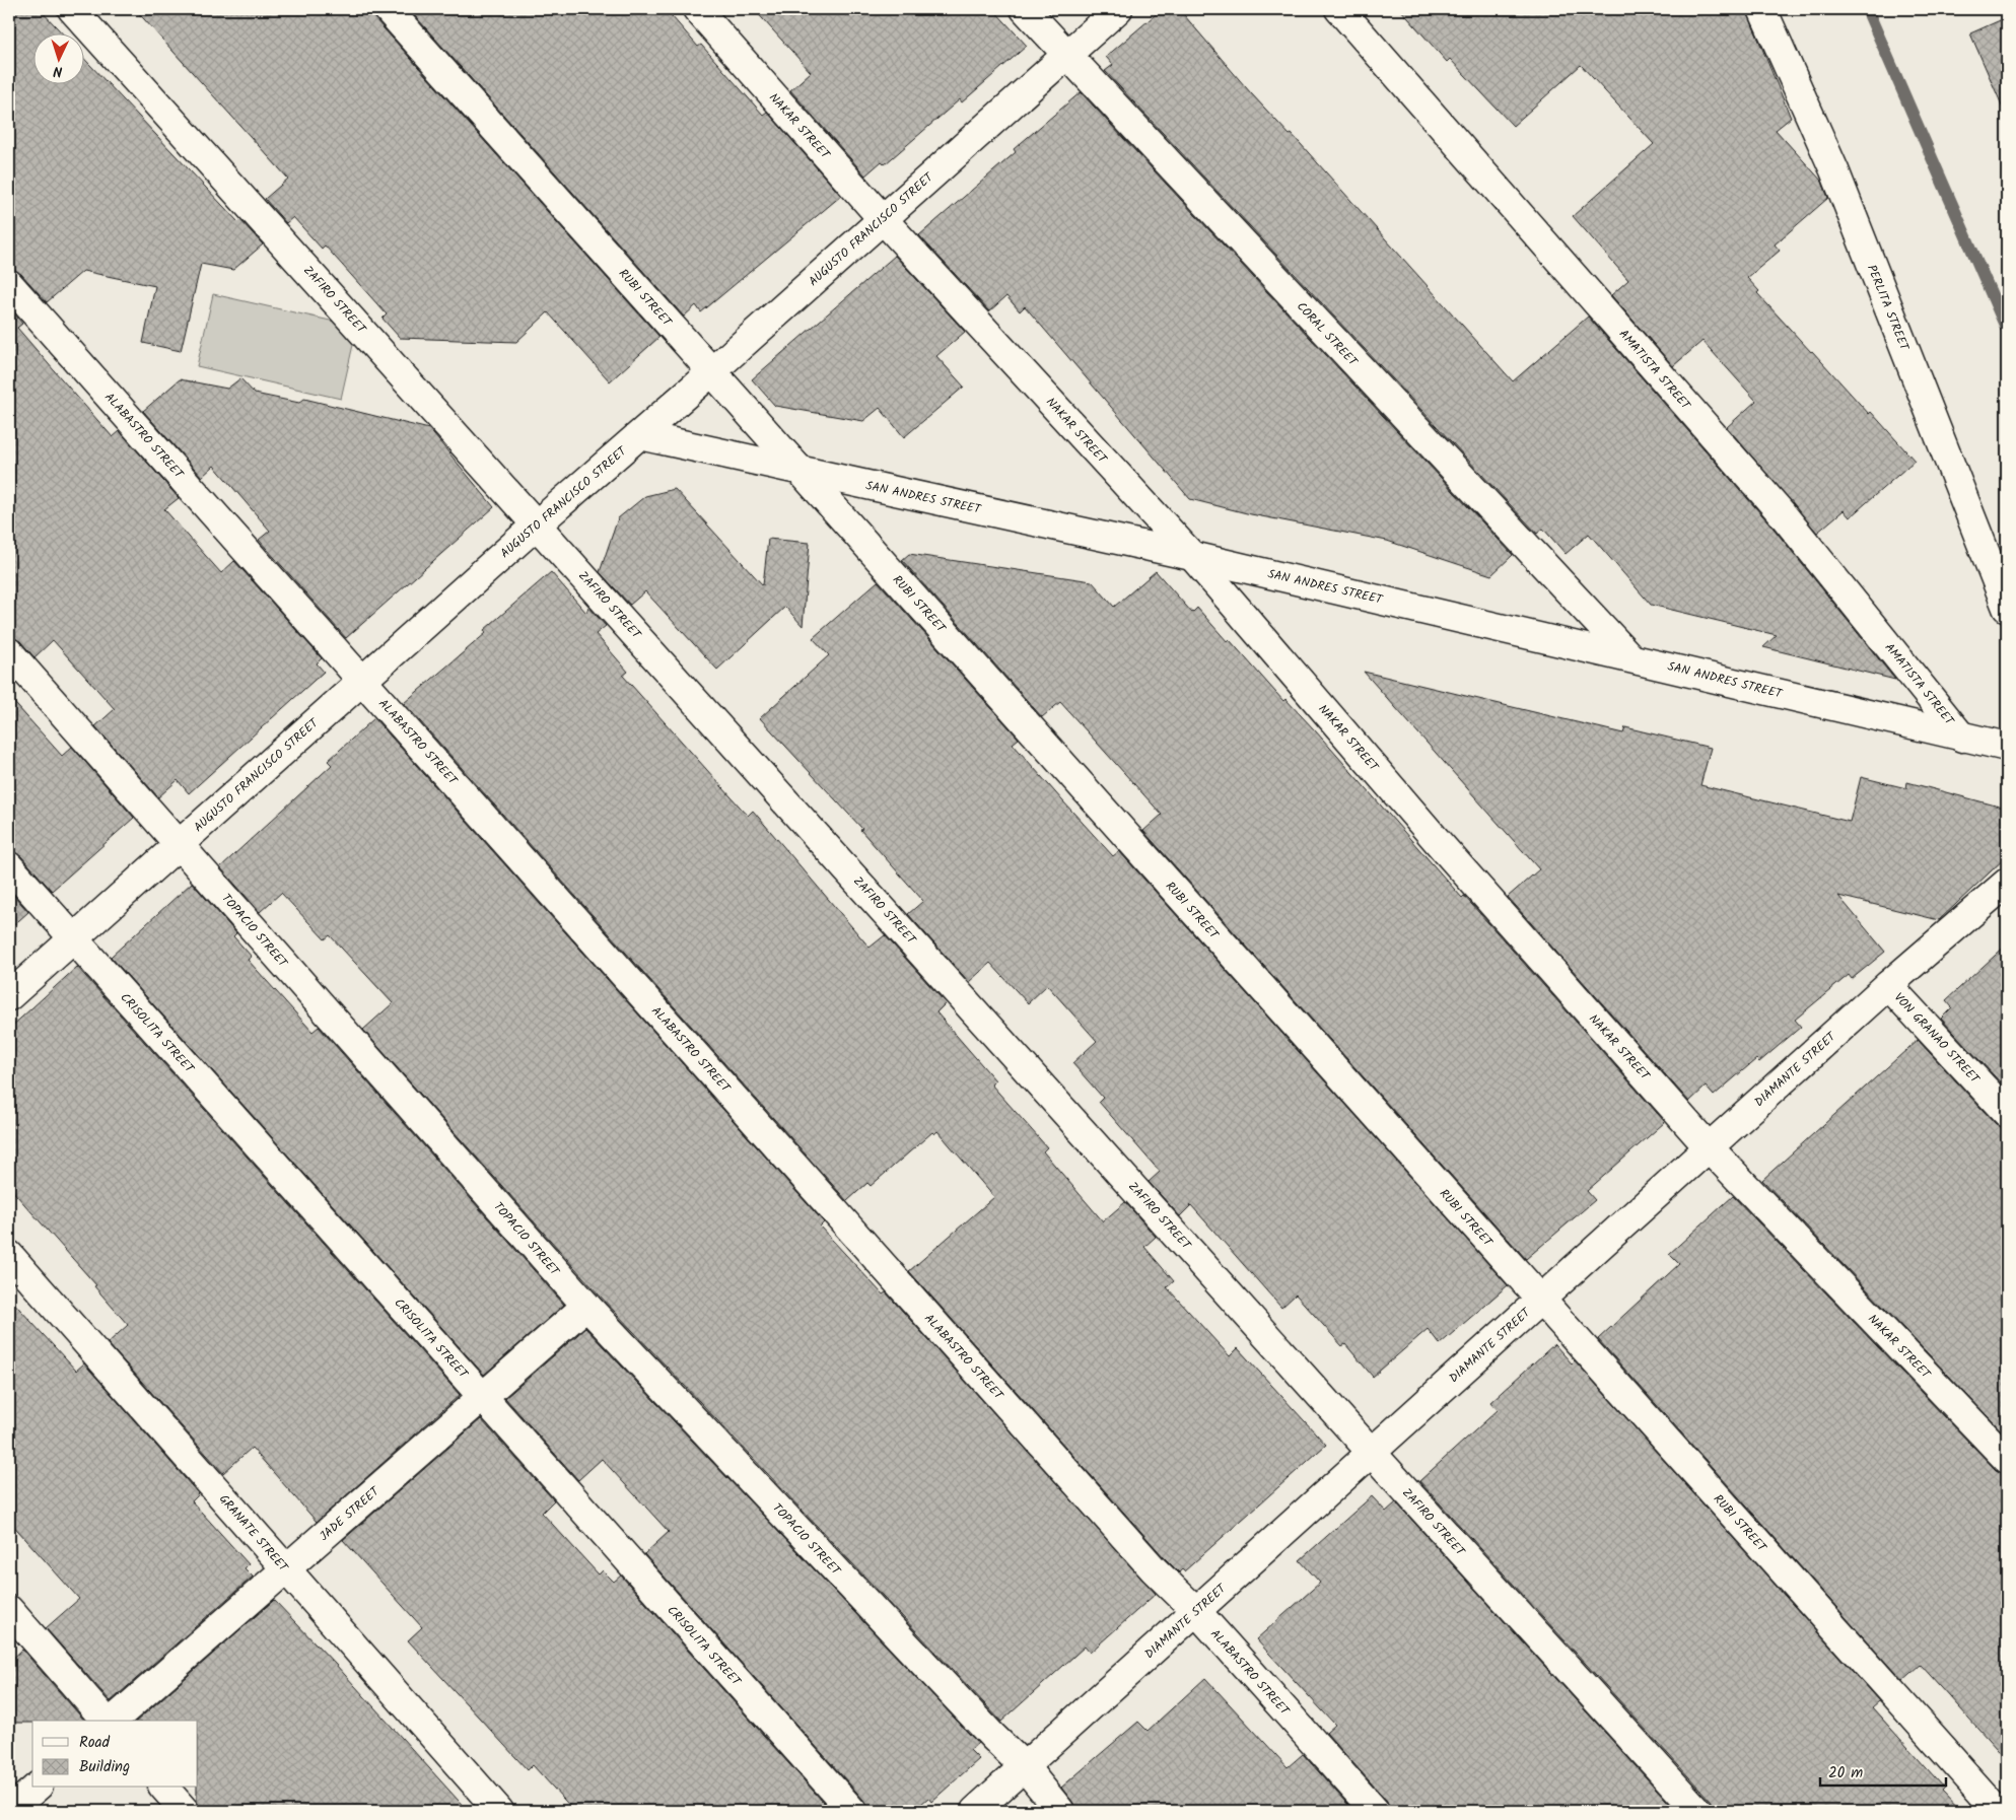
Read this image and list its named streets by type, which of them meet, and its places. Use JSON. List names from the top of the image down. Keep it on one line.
{"streets":{"street":["NAKAR STREET","AUGUSTO FRANCISCO STREET","RUBI STREET","ZAFIRO STREET","PERLITA STREET","CORAL STREET","AMATISTA STREET","ALABASTRO STREET","SAN ANDRES STREET","TOPACIO STREET","CRISOLITA STREET","VON GRANAO STREET","DIAMANTE STREET","JADE STREET","GRANATE STREET"]},"crossings":[["NAKAR STREET","AUGUSTO FRANCISCO STREET"],["NAKAR STREET","SAN ANDRES STREET"],["NAKAR STREET","DIAMANTE STREET"],["AUGUSTO FRANCISCO STREET","RUBI STREET"],["AUGUSTO FRANCISCO STREET","ZAFIRO STREET"],["AUGUSTO FRANCISCO STREET","CORAL STREET"],["AUGUSTO FRANCISCO STREET","ALABASTRO STREET"],["AUGUSTO FRANCISCO STREET","SAN ANDRES STREET"],["AUGUSTO FRANCISCO STREET","TOPACIO STREET"],["AUGUSTO FRANCISCO STREET","CRISOLITA STREET"],["RUBI STREET","SAN ANDRES STREET"],["RUBI STREET","DIAMANTE STREET"],["ZAFIRO STREET","DIAMANTE STREET"],["CORAL STREET","SAN ANDRES STREET"],["AMATISTA STREET","SAN ANDRES STREET"],["ALABASTRO STREET","DIAMANTE STREET"],["TOPACIO STREET","DIAMANTE STREET"],["TOPACIO STREET","JADE STREET"],["CRISOLITA STREET","JADE STREET"],["VON GRANAO STREET","DIAMANTE STREET"],["JADE STREET","GRANATE STREET"]],"legend":["Road","Building"],"scale_bar":"20 m","north":"bottom"}
